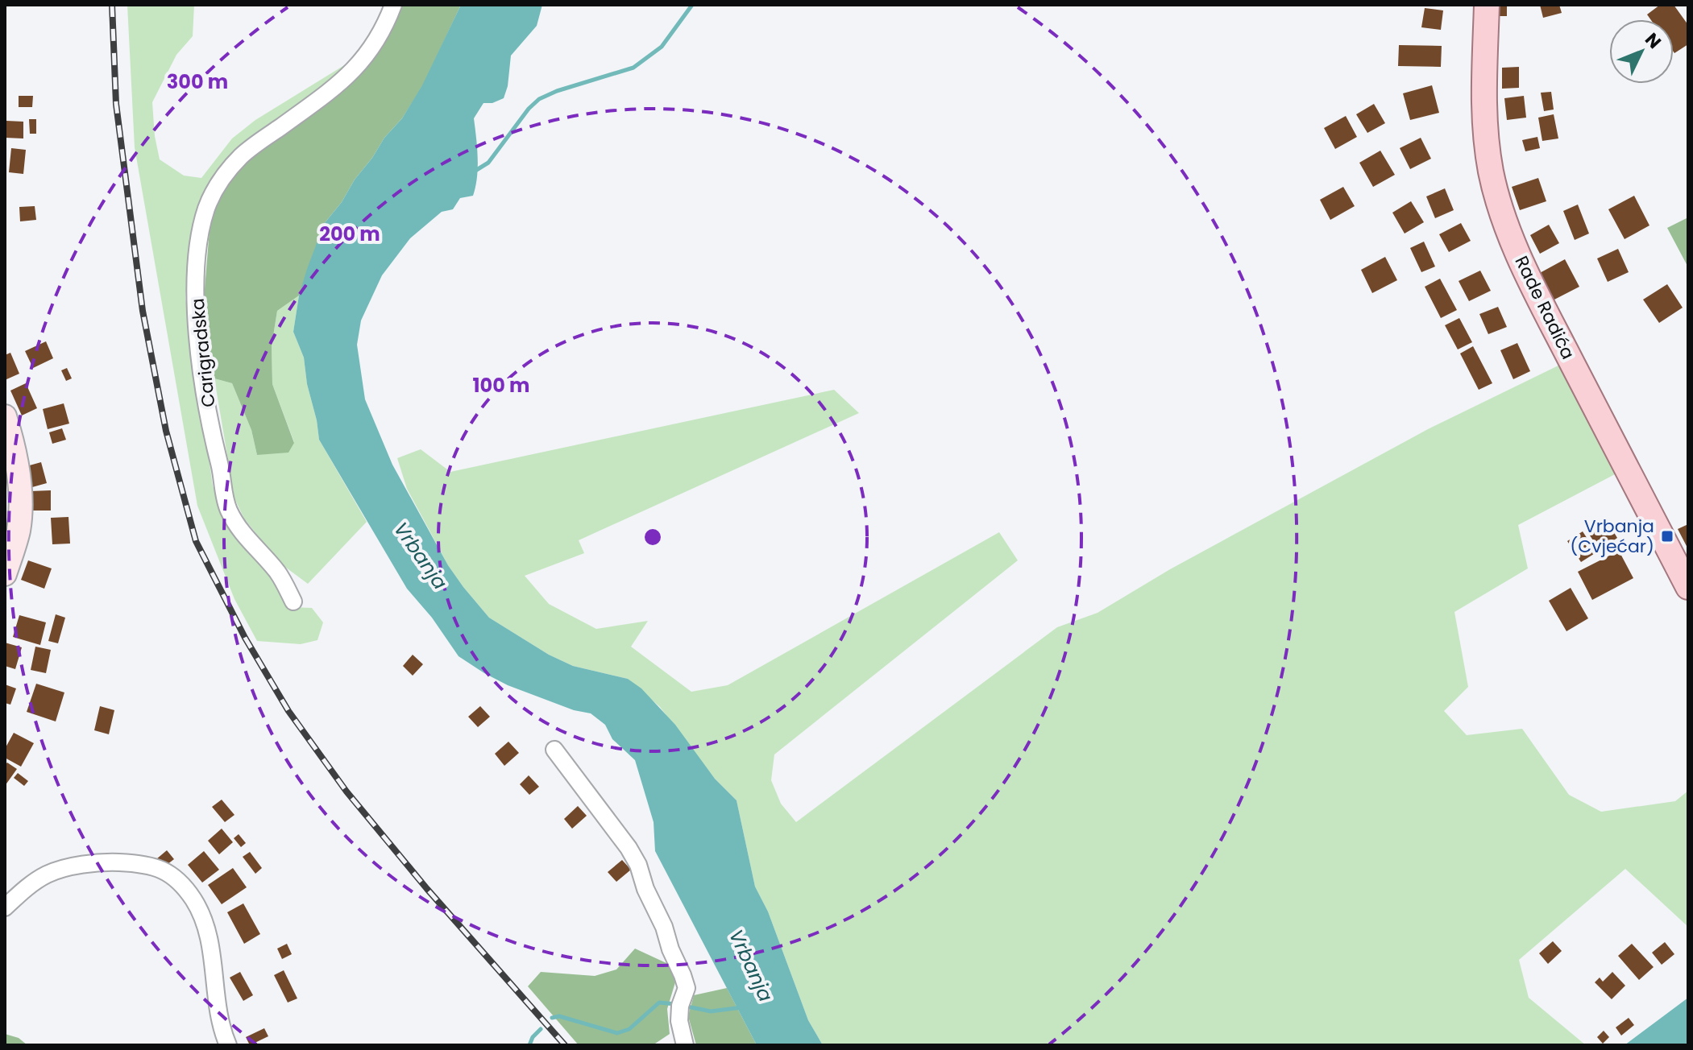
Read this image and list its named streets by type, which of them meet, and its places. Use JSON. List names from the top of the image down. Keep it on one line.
{"streets":{"main road":["Rade Radića"],"street":["Carigradska"]},"water":["Vrbanja"],"places":{"transit":["Vrbanja (Cvjećar)"]},"north":"top right","rings":["300 m","200 m","100 m"]}
